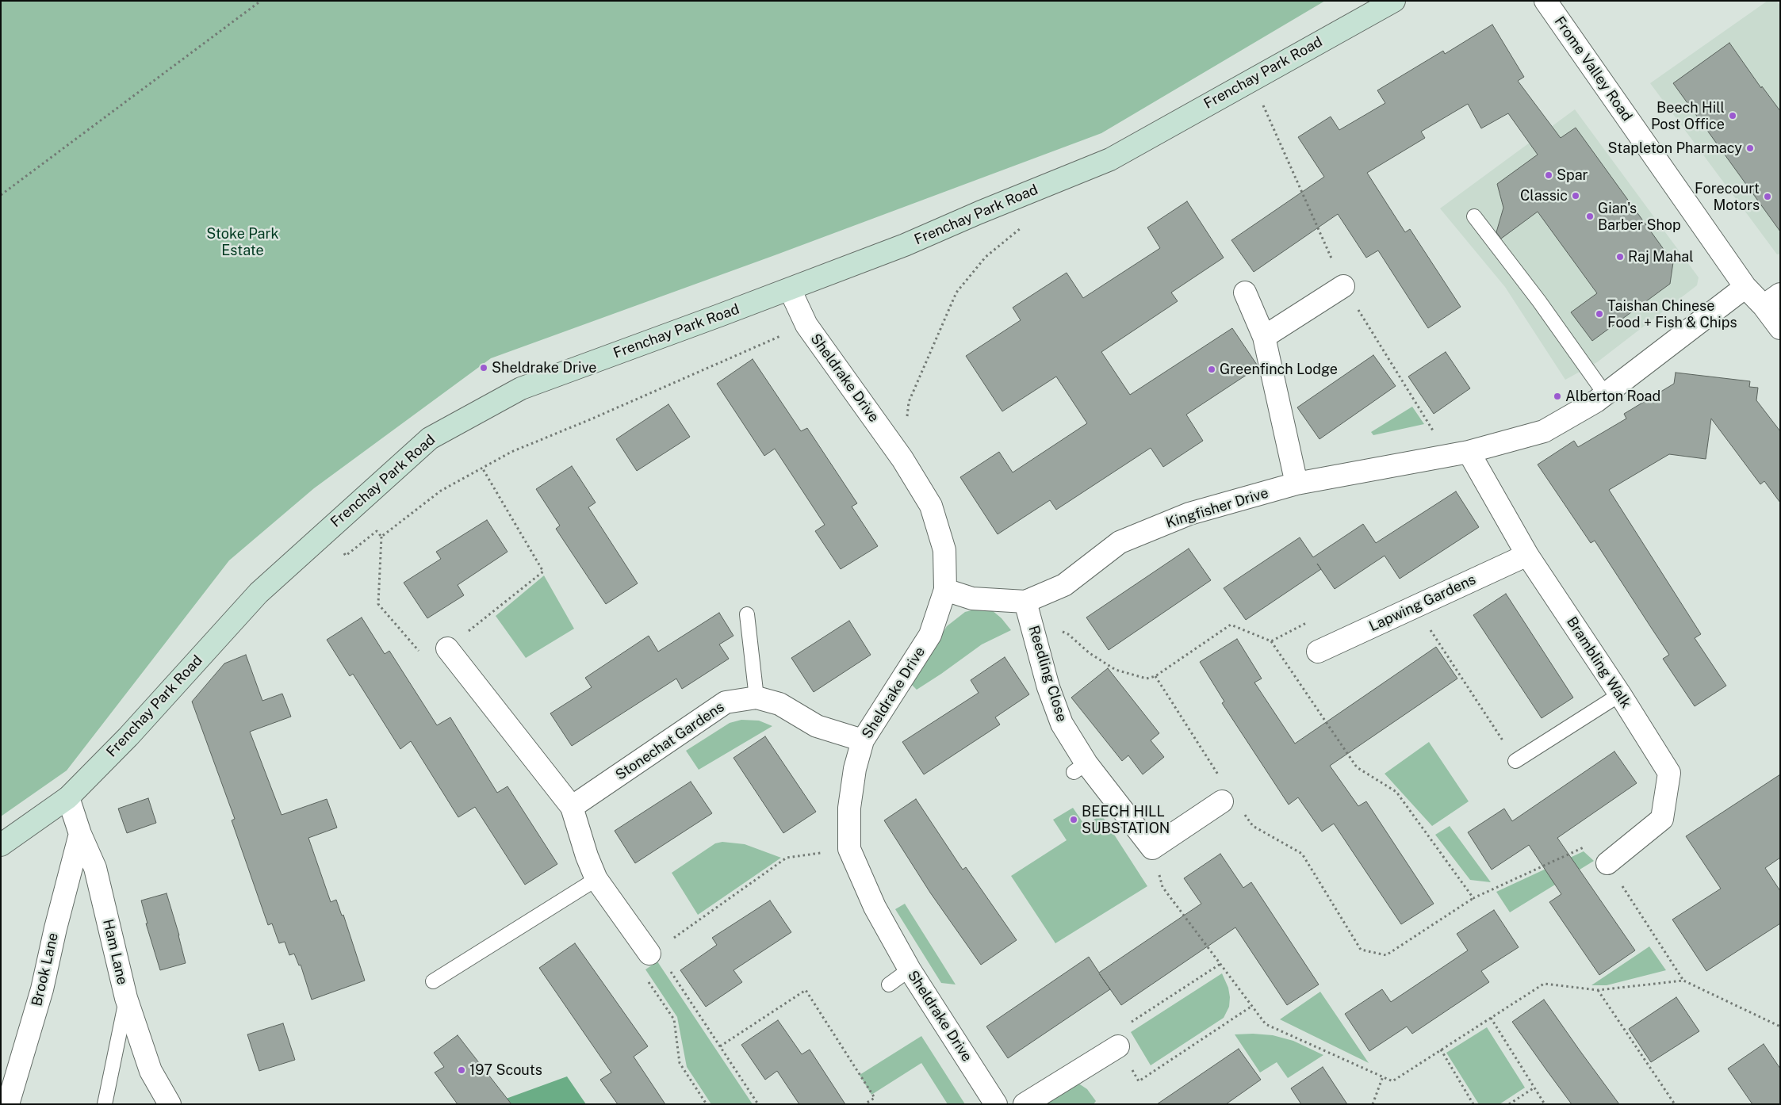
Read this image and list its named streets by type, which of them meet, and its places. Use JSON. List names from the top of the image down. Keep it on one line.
{"streets":{"main road":["Frenchay Park Road"],"street":["Frome Valley Road","Sheldrake Drive","Kingfisher Drive","Lapwing Gardens","Brambling Walk","Reedling Close","Stonechat Gardens","Ham Lane","Brook Lane"]},"crossings":[["Frenchay Park Road","Sheldrake Drive"],["Frenchay Park Road","Ham Lane"],["Sheldrake Drive","Kingfisher Drive"],["Sheldrake Drive","Stonechat Gardens"],["Kingfisher Drive","Brambling Walk"],["Kingfisher Drive","Reedling Close"],["Lapwing Gardens","Brambling Walk"],["Ham Lane","Brook Lane"]],"parks":["Stoke Park Estate"],"places":["Beech Hill Post Office","Stapleton Pharmacy","Spar","Classic","Forecourt Motors","Gian's Barber Shop","Raj Mahal","Taishan Chinese Food + Fish & Chips","Sheldrake Drive","Greenfinch Lodge","Alberton Road","BEECH HILL SUBSTATION","197 Scouts"]}
